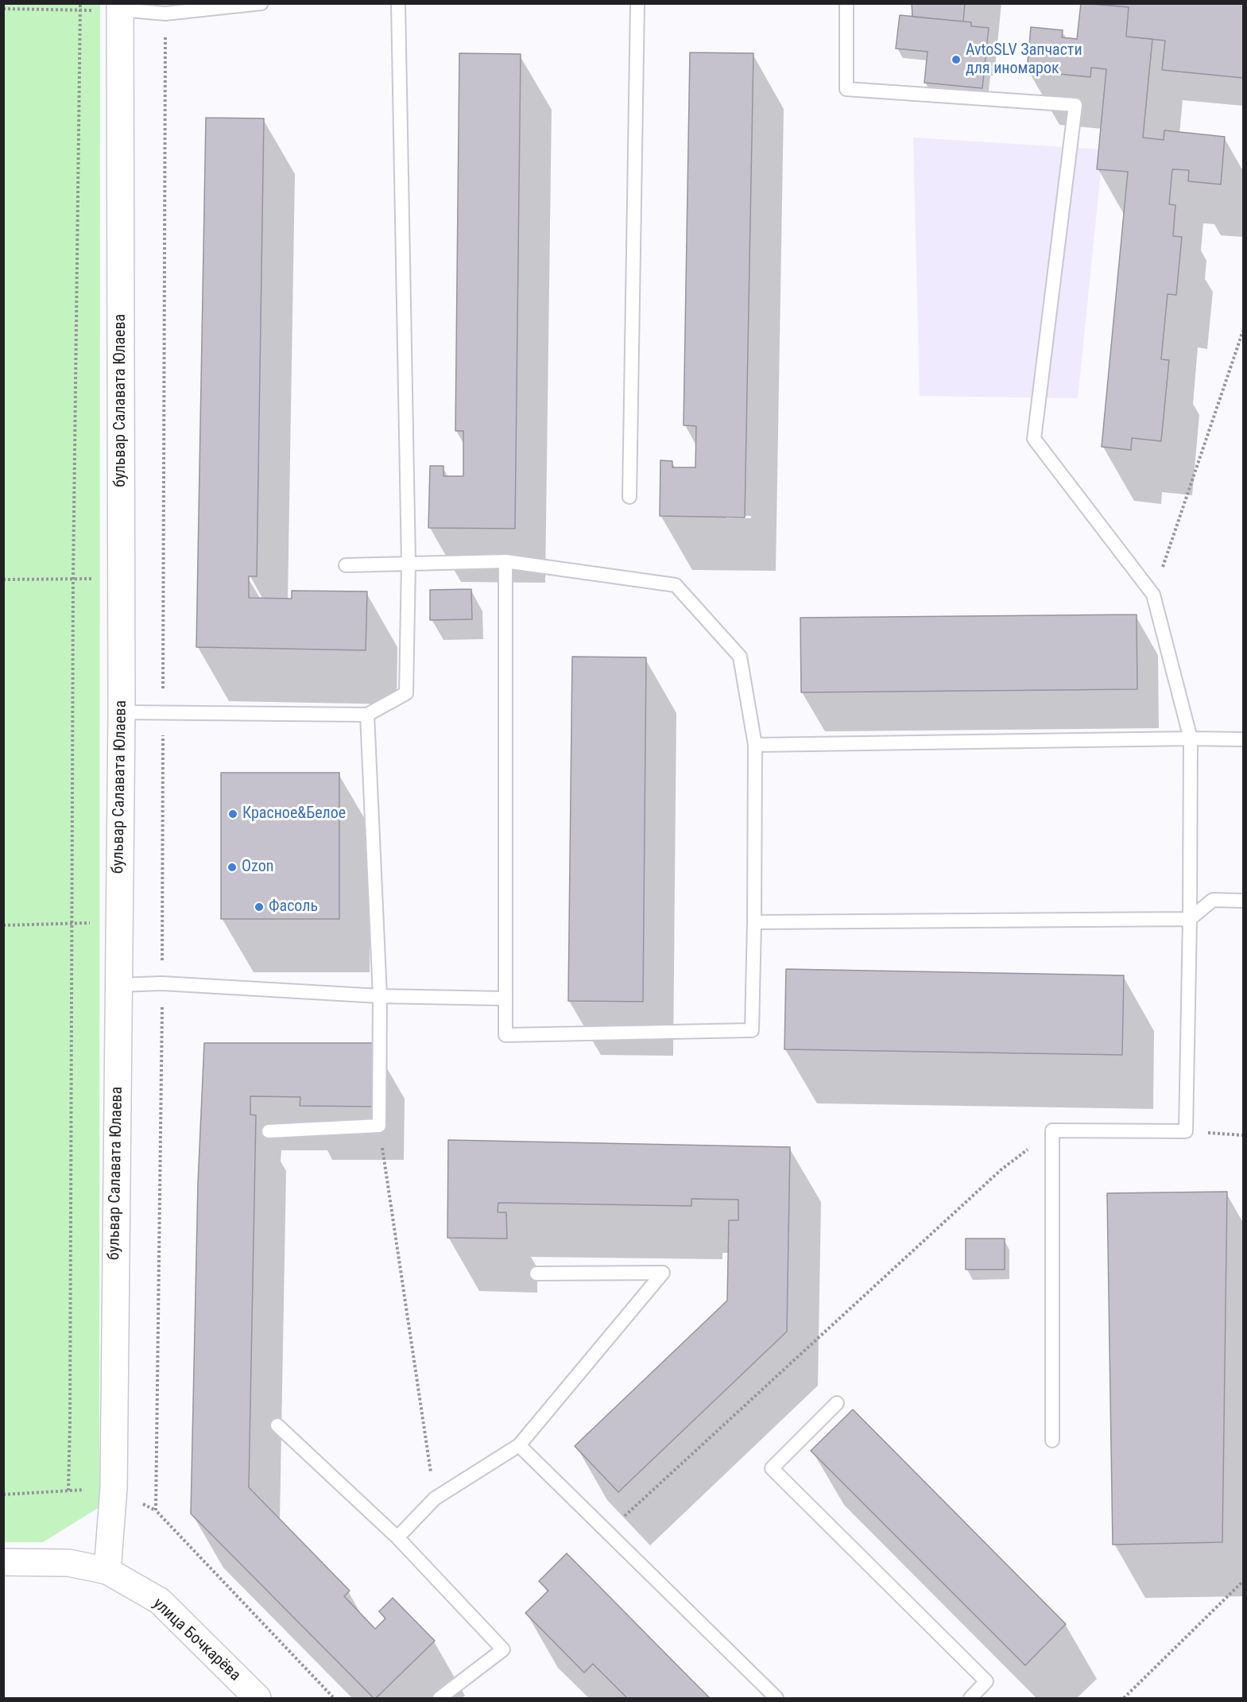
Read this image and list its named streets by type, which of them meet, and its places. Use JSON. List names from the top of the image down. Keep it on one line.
{"streets":{"street":["бульвар Салавата Юлаева","улица Бочкарёва"]},"crossings":[["бульвар Салавата Юлаева","улица Бочкарёва"]],"places":["AvtoSLV Запчасти для иномарок","Красное&Белое","Ozon","Фасоль"]}
